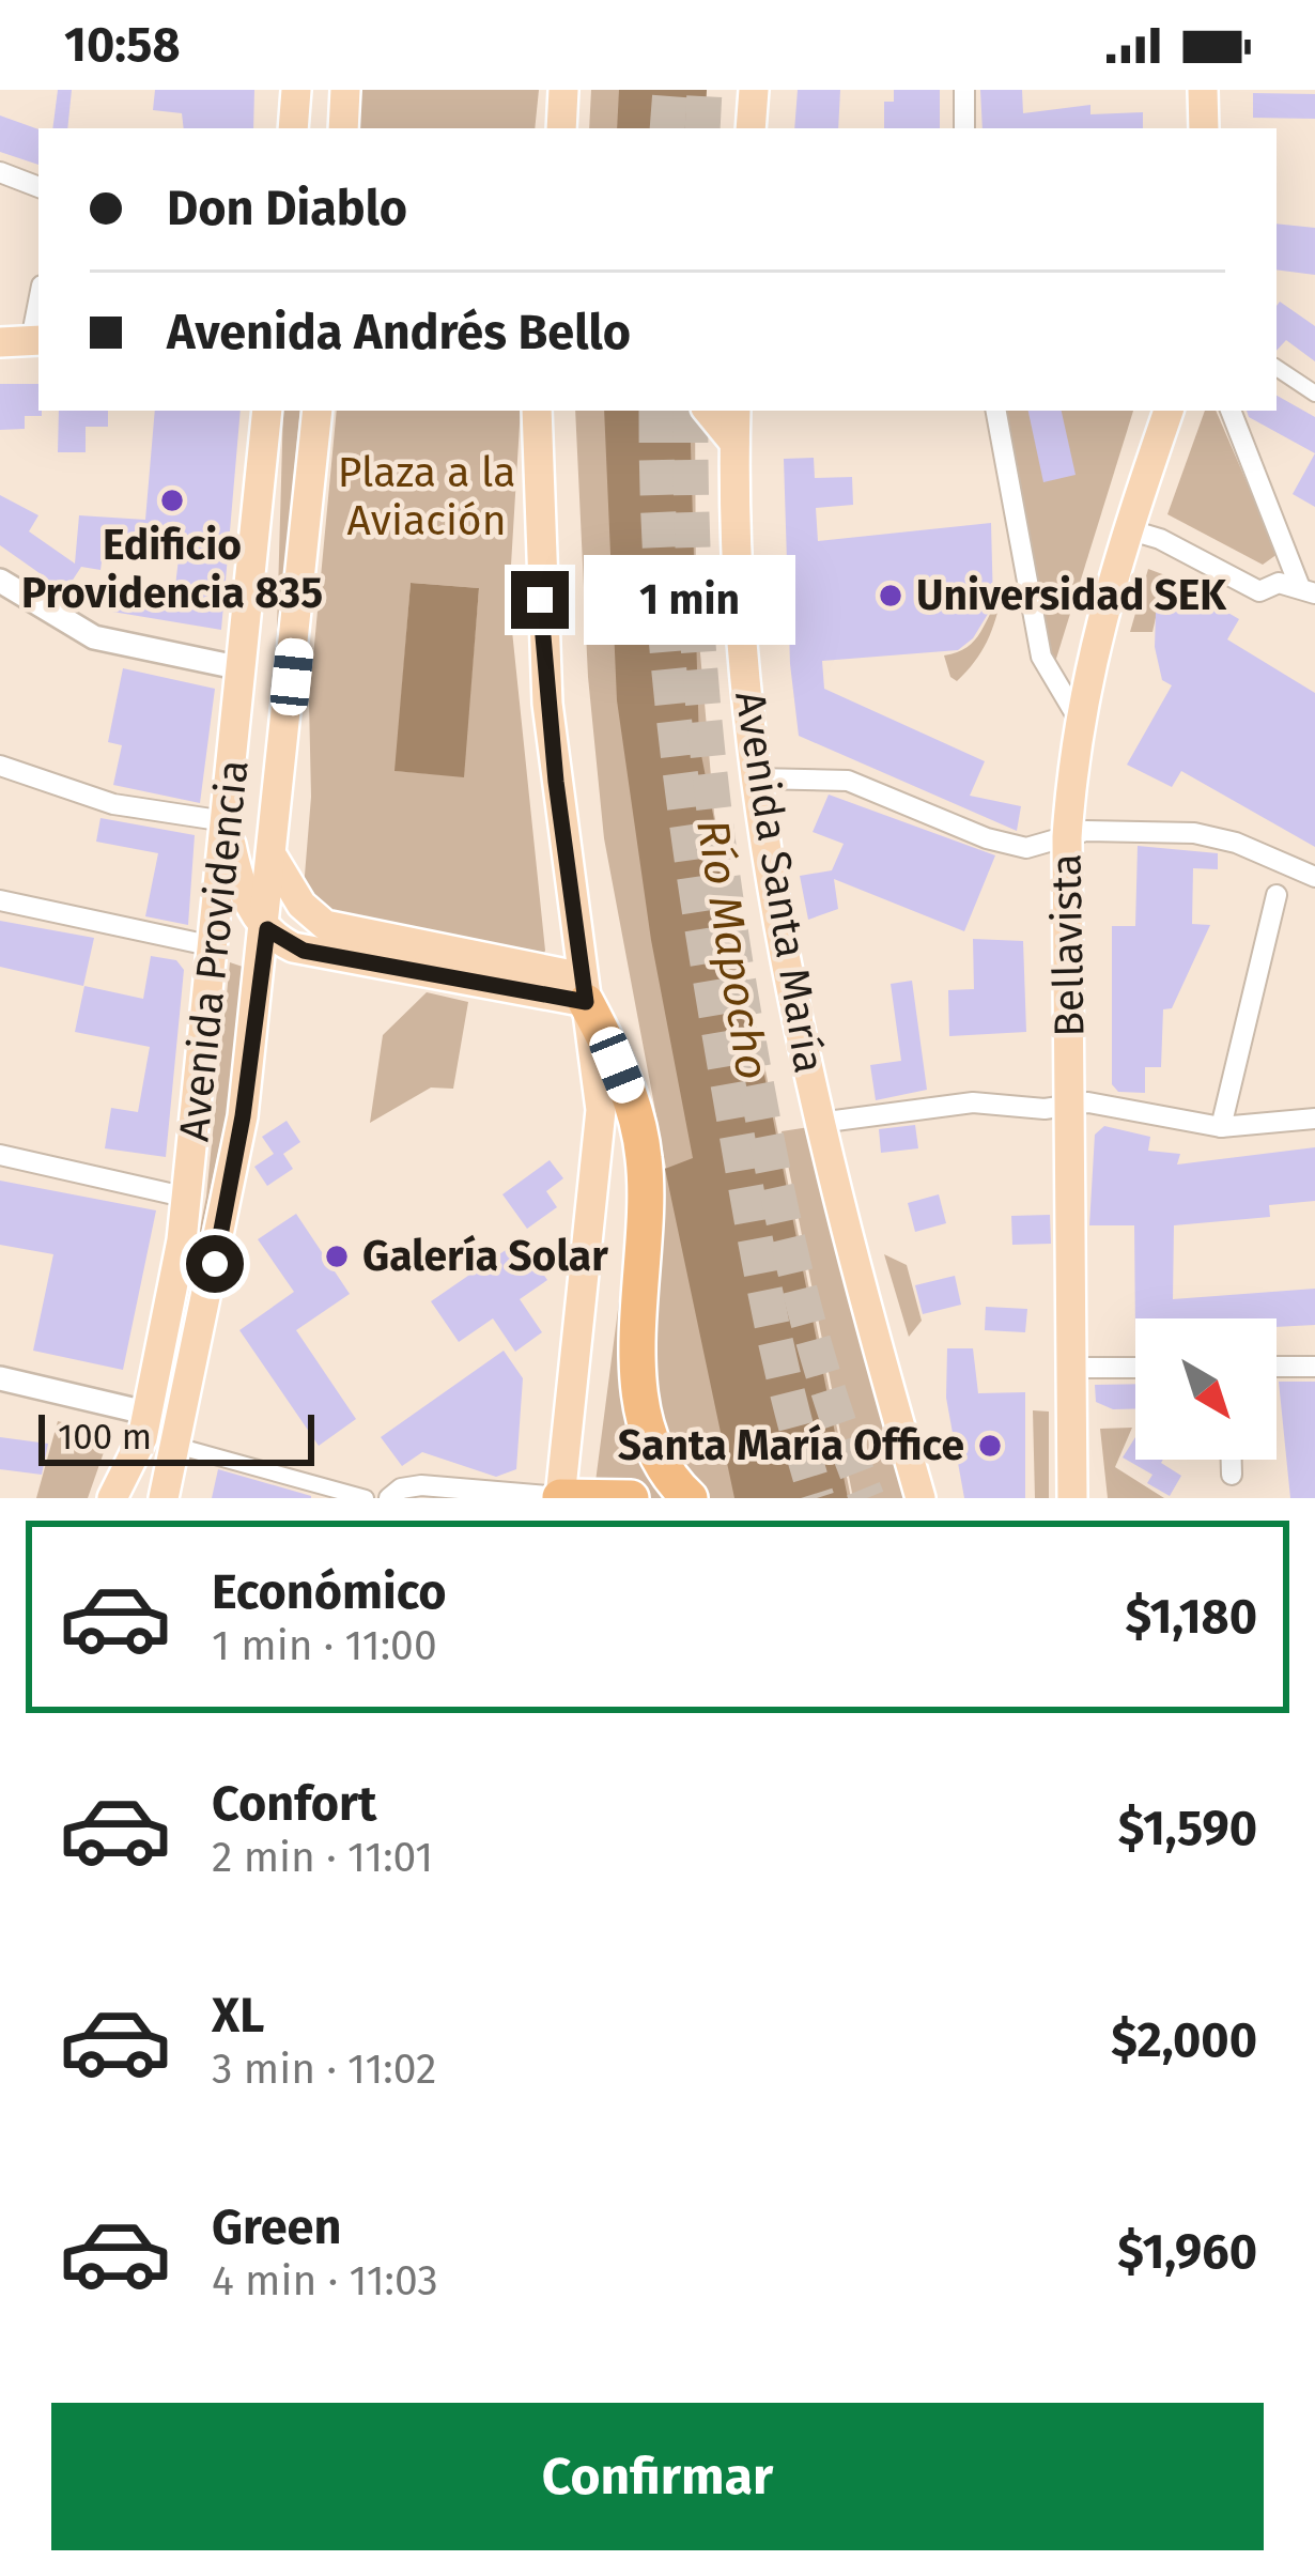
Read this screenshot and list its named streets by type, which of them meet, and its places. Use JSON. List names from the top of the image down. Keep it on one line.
{"streets":{"main road":["Avenida Santa María","Bellavista","Avenida Providencia"]},"water":["Río Mapocho"],"parks":["Plaza a la Aviación"],"places":["Edificio Providencia 835","Universidad SEK","Galería Solar","Santa María Office"],"scale_bar":"100 m","north":"bottom right","page":{"status":"10:58","banner":["Don Diablo","Avenida Andrés Bello"],"bubble":"1 min","scale":"100 m","list":[{"name":"Económico","note":"1 min · 11:00","value":"$1,180"},{"name":"Confort","note":"2 min · 11:01","value":"$1,590"},{"name":"XL","note":"3 min · 11:02","value":"$2,000"},{"name":"Green","note":"4 min · 11:03","value":"$1,960"}],"buttons":"Confirmar"}}
